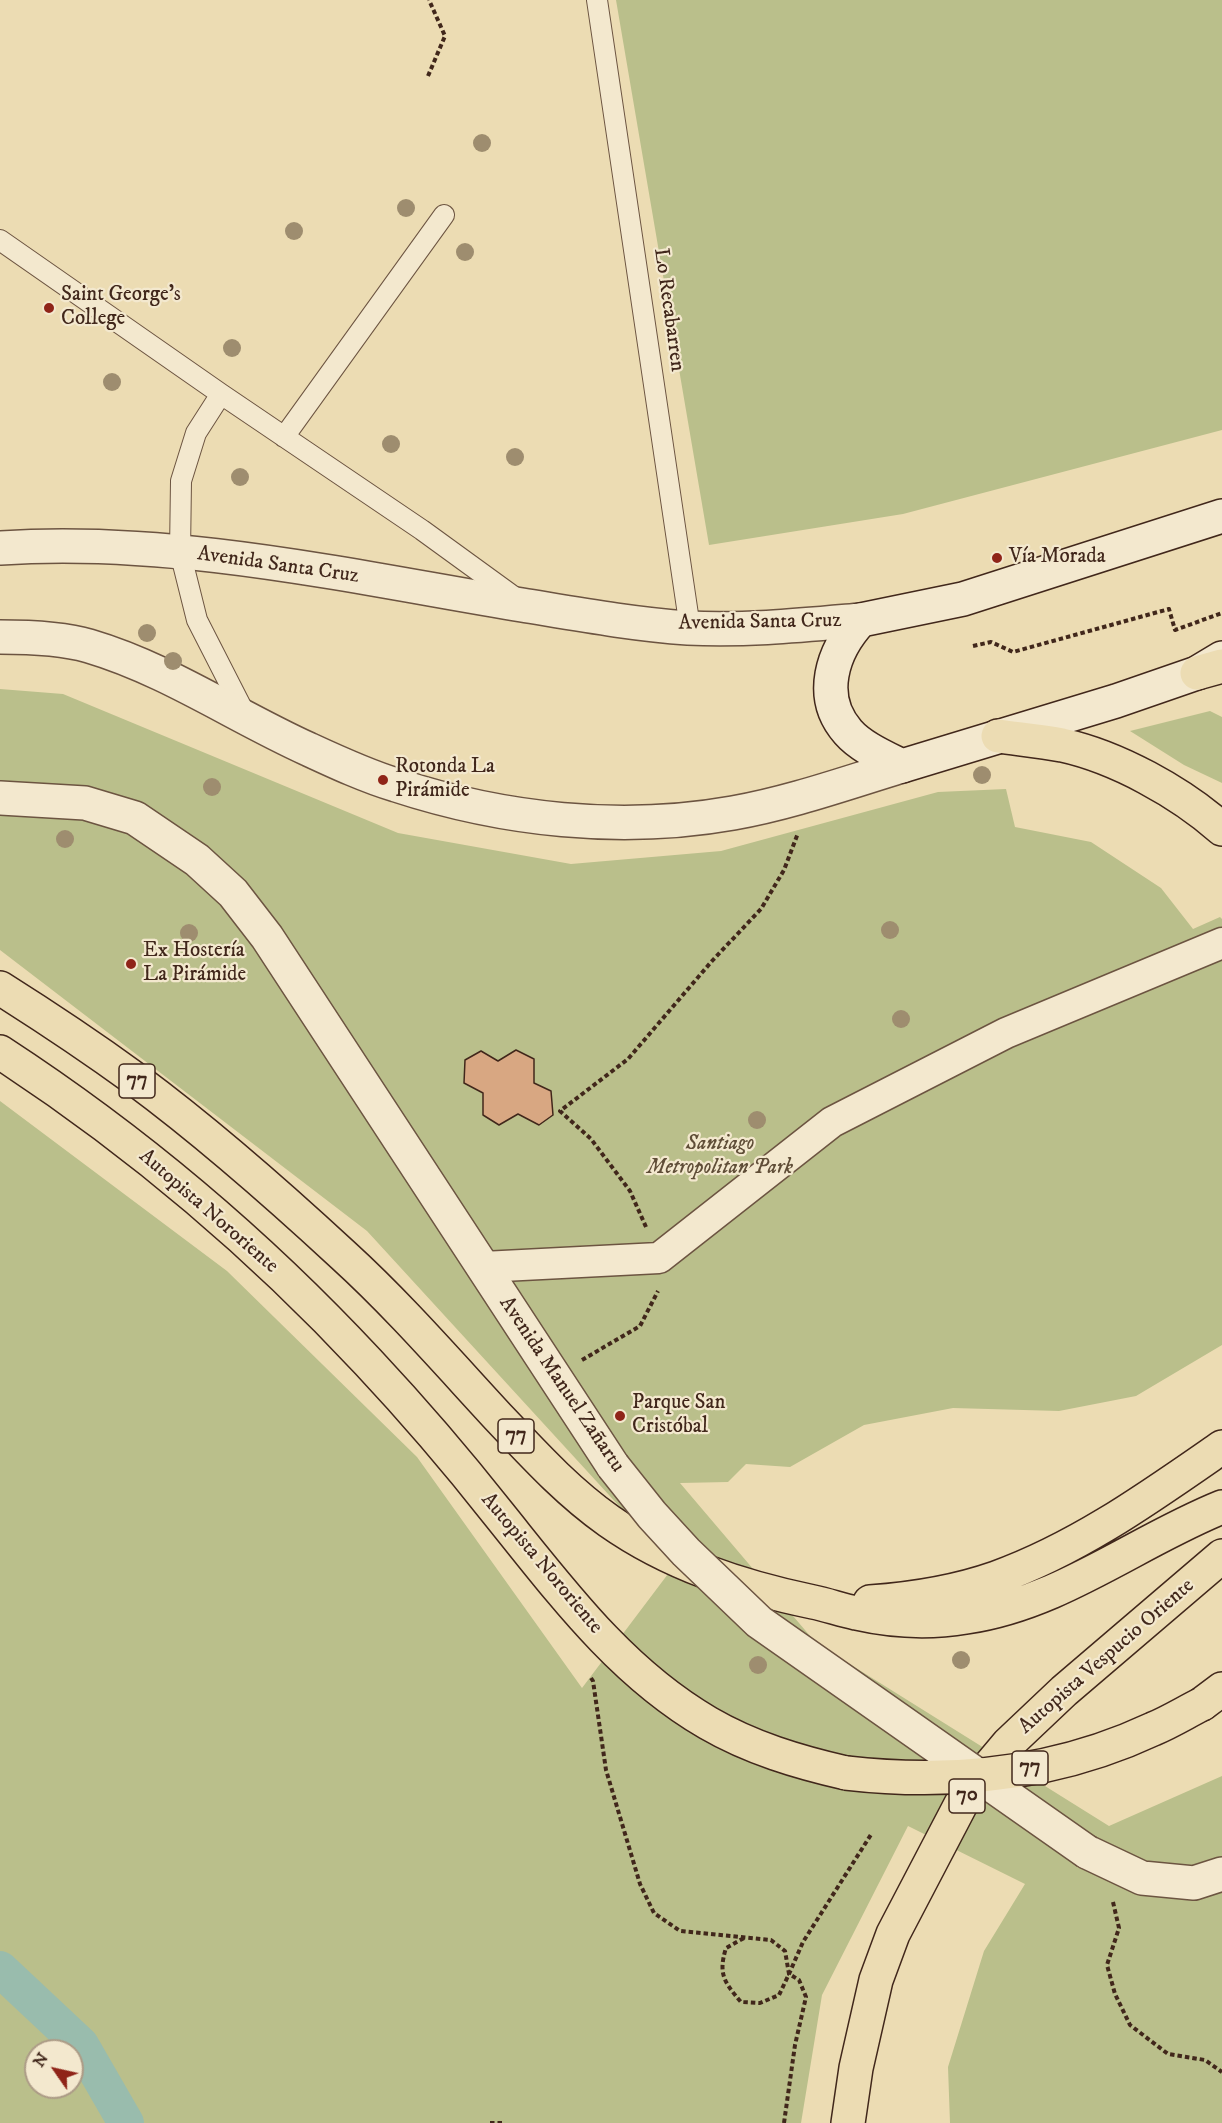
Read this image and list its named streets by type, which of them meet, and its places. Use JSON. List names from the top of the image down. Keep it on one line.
{"streets":{"highway":["77","Autopista Nororiente","Autopista Vespucio Oriente","70"],"street":["Avenida Santa Cruz","Avenida Manuel Zañartu"],"lane":["Lo Recabarren"]},"crossings":[["Lo Recabarren","Avenida Santa Cruz"]],"parks":["Santiago Metropolitan Park"],"places":["Saint George's College","Vía Morada","Rotonda La Pirámide","Ex Hostería La Pirámide","Parque San Cristóbal"],"north":"top left"}
